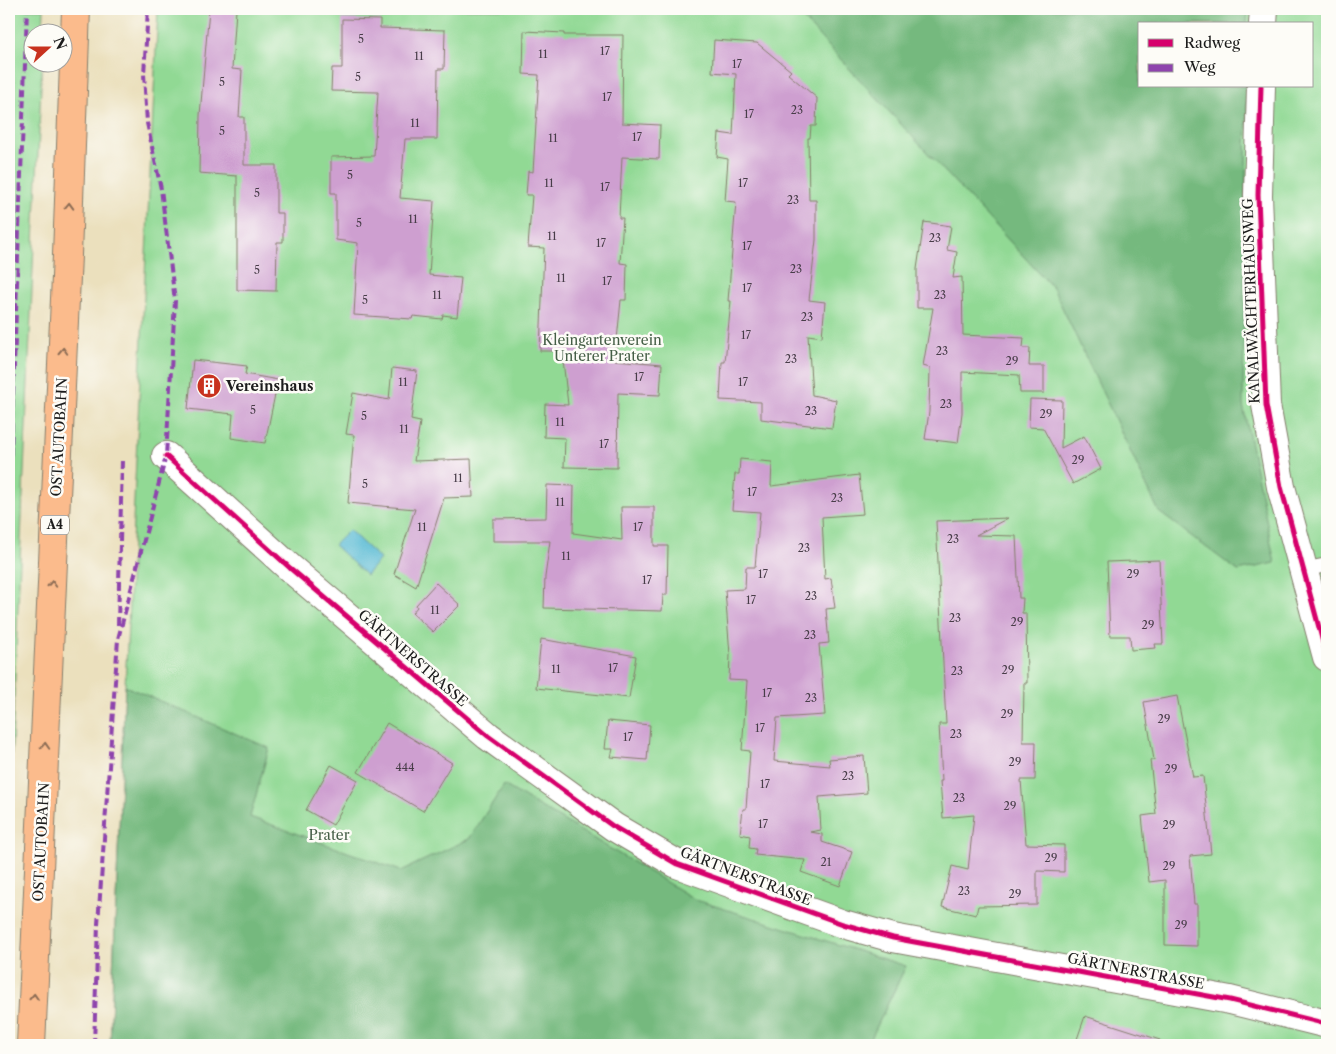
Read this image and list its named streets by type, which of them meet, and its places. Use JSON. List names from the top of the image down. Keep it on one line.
{"streets":{"highway":["OST AUTOBAHN","A4"],"street":["KANALWÄCHTERHAUSWEG","GÄRTNERSTRASSE"]},"one_way":["OST AUTOBAHN"],"parks":["Kleingartenverein Unterer Prater","Prater"],"places":{"building":["Vereinshaus"]},"house_numbers":["5","17","11","11","17","5","5","17","23","17","11","5","17","11","5","11","17","17","5","23","11","5","11","23","17","17","23","5","11","17","17","11","23","5","23","17","23","23","29","17","11","17","23","5","23","29","5","11","11","17","29","11","5","17","23","11","11","17","23","23","11","17","29","17","23","17","11","23","29","29","23","17","11","29","23","17","23","29","29","17","23","17","29","444","29","23","17","23","29","17","29","29","21","29","23","29","29"],"legend":["Radweg","Weg"],"north":"right"}
